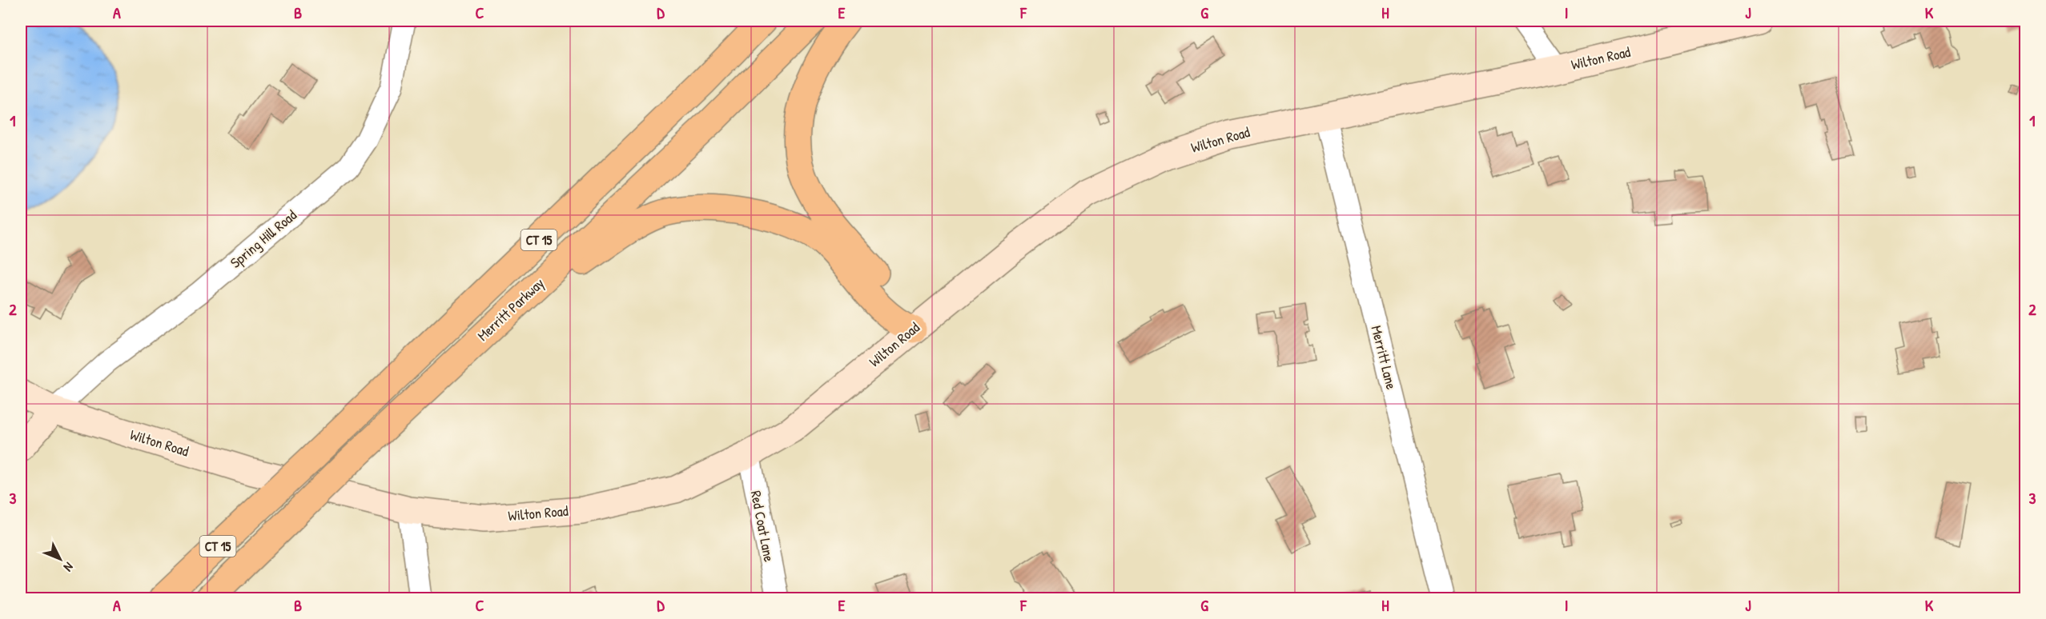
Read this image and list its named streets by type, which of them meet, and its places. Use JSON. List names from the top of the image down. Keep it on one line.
{"streets":{"highway":["CT 15","Merritt Parkway"],"main road":["Wilton Road"],"street":["Spring Hill Road","Merritt Lane","Red Coat Lane"]},"crossings":[["Wilton Road","Spring Hill Road"],["Wilton Road","Merritt Lane"],["Wilton Road","Red Coat Lane"]],"north":"bottom right","grid":{"columns":["A","B","C","D","E","F","G","H","I","J","K"],"rows":["1","2","3"]}}
